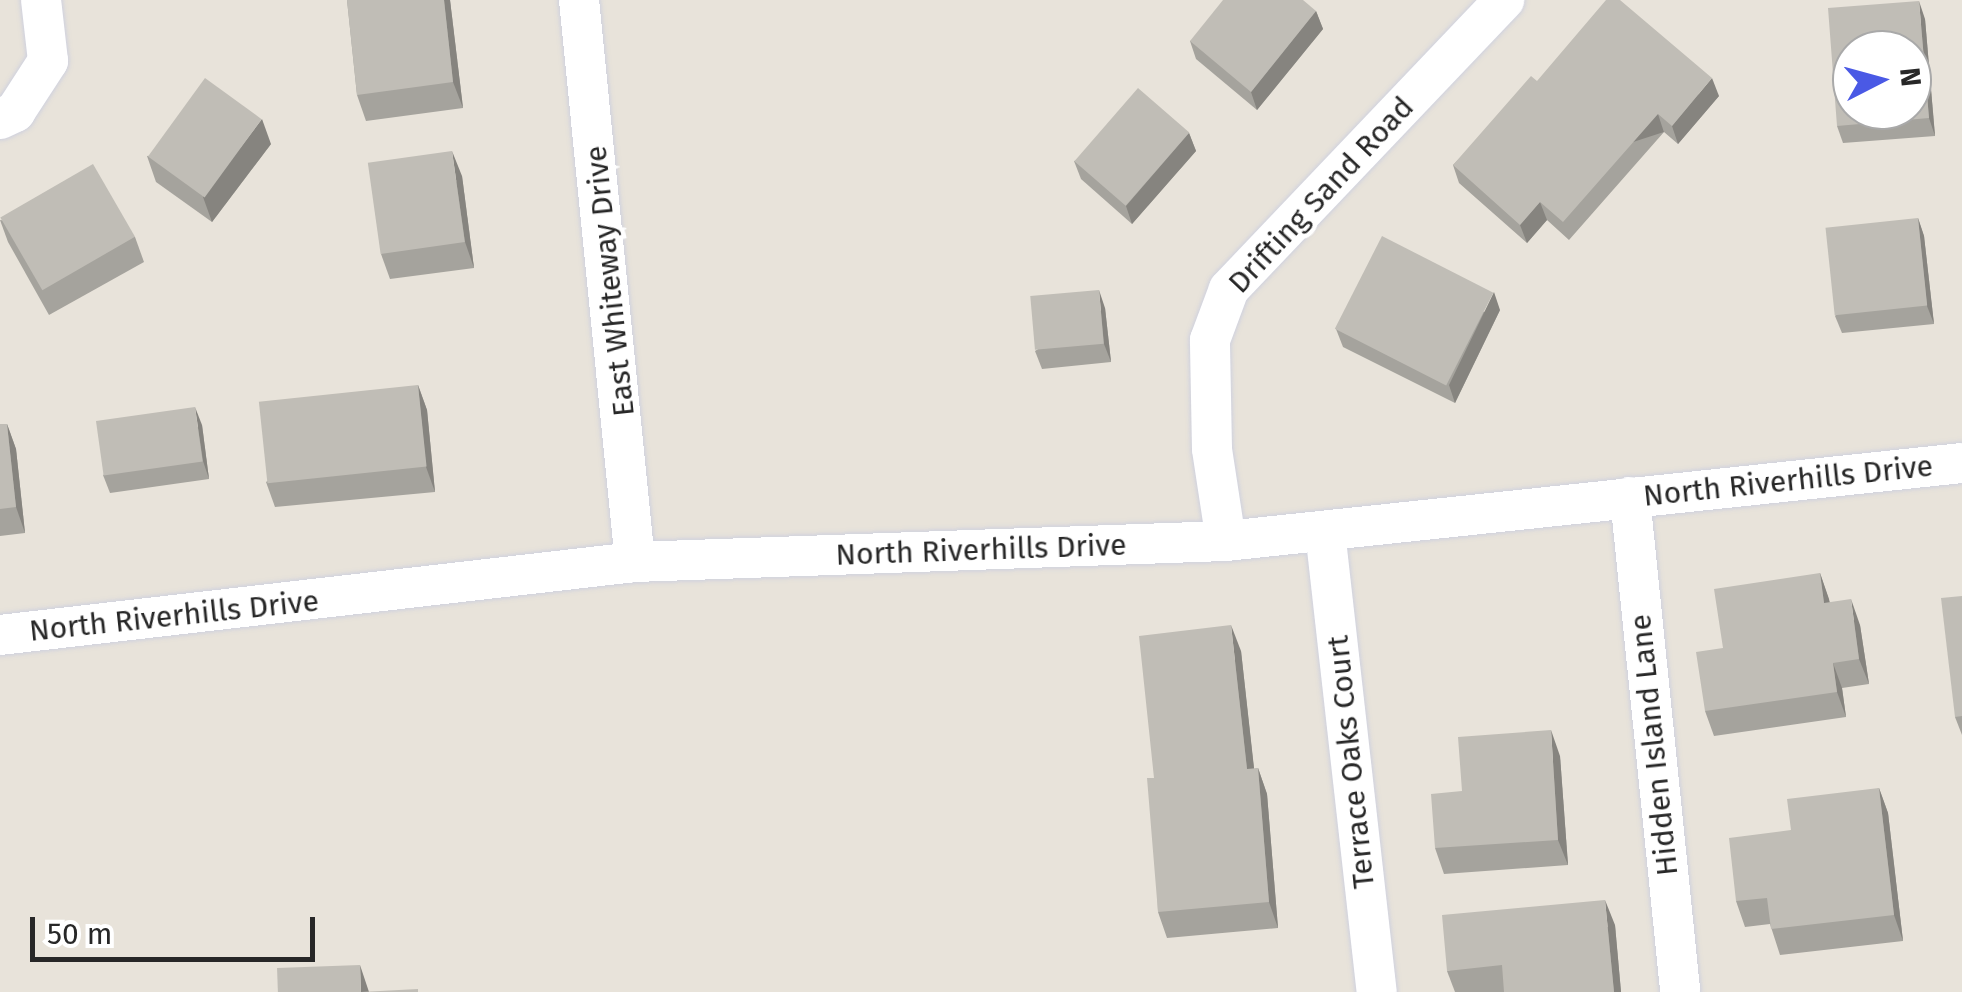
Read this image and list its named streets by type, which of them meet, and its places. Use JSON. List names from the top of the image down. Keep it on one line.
{"streets":{"street":["Drifting Sand Road","East Whiteway Drive","North Riverhills Drive","Hidden Island Lane","Terrace Oaks Court"]},"crossings":[["Drifting Sand Road","North Riverhills Drive"],["East Whiteway Drive","North Riverhills Drive"],["North Riverhills Drive","Hidden Island Lane"],["North Riverhills Drive","Terrace Oaks Court"]],"scale_bar":"50 m","north":"right"}
